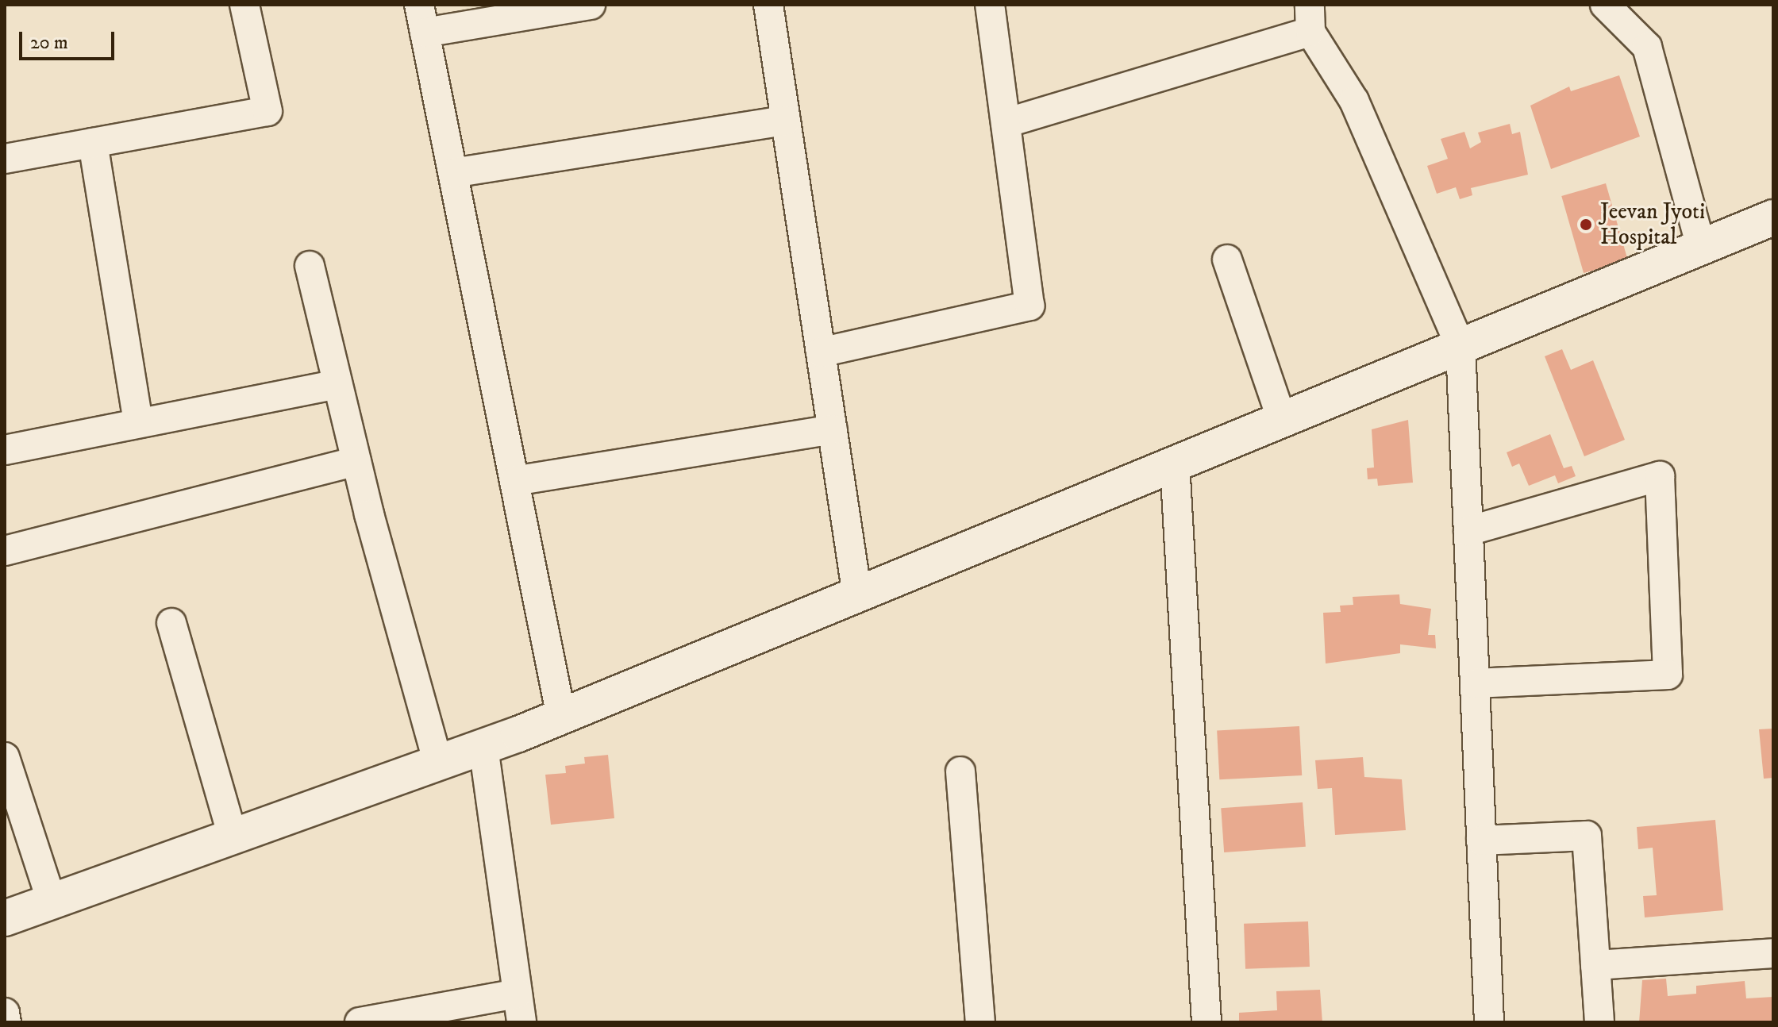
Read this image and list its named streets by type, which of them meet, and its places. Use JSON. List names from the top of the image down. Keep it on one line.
{"places":["Jeevan Jyoti Hospital"],"scale_bar":"20 m"}
